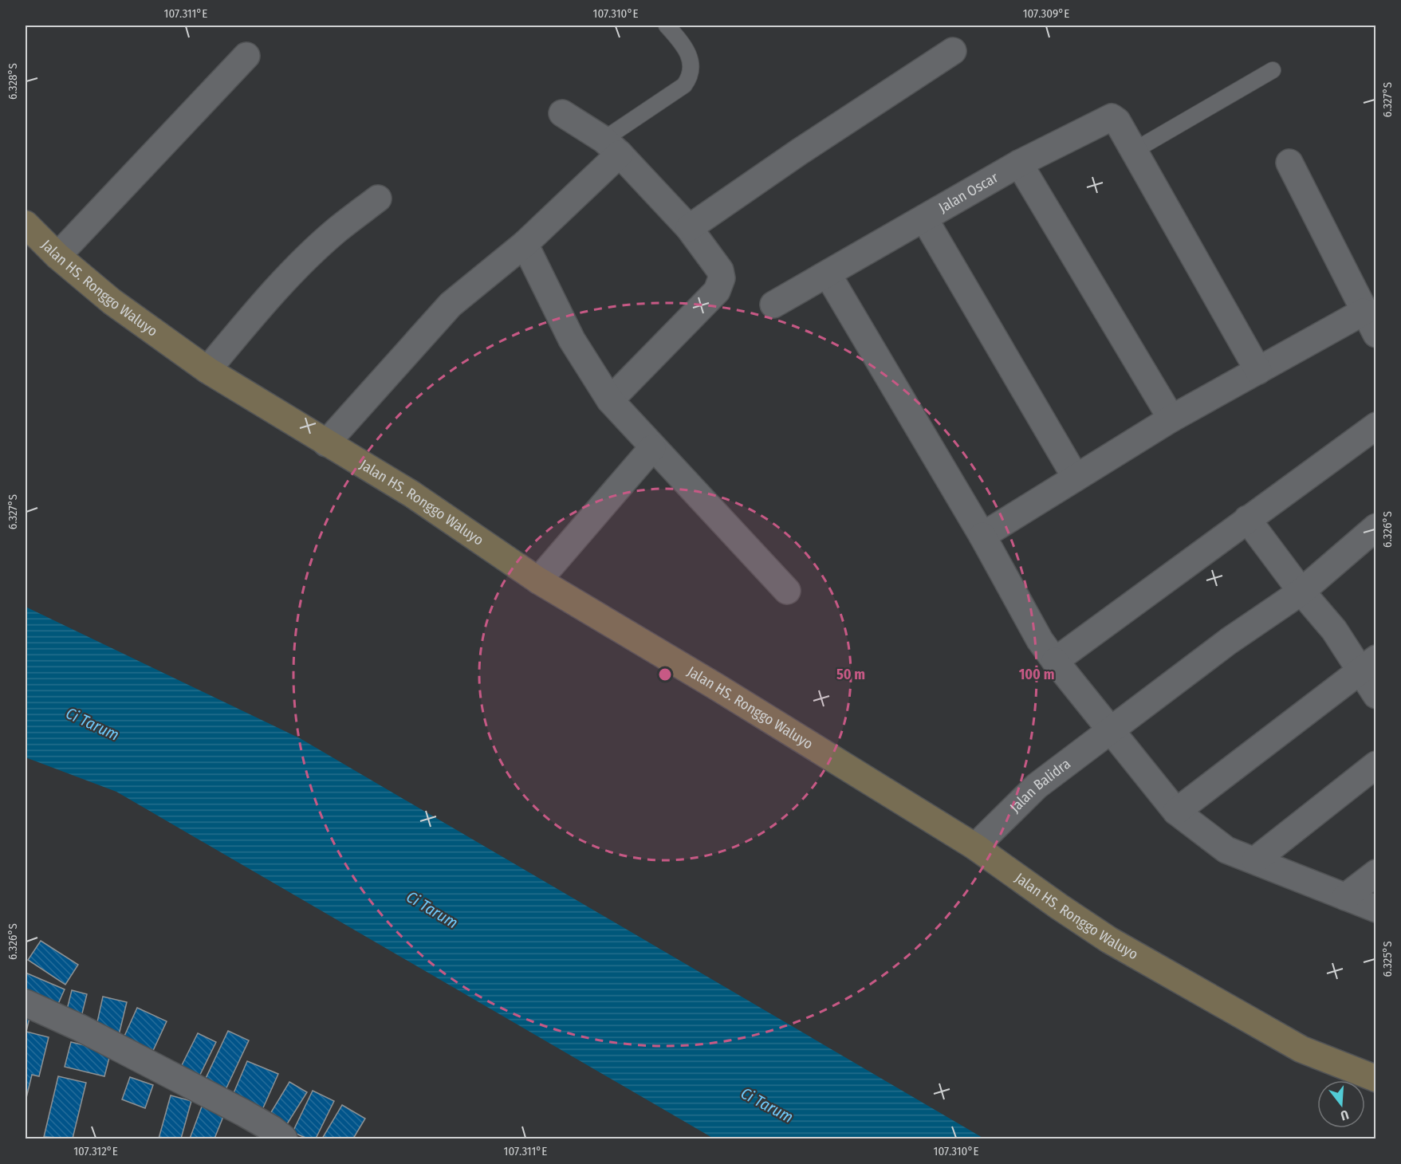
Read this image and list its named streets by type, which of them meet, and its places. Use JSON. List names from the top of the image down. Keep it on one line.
{"streets":{"street":["Jalan Oscar","Jalan HS. Ronggo Waluyo","Jalan Balidra"]},"crossings":[["Jalan HS. Ronggo Waluyo","Jalan Balidra"]],"water":["Ci Tarum"],"north":"bottom","coordinates":["107.311°E","107.310°E","107.309°E","6.328°S","6.327°S","6.326°S","6.325°S","107.312°E"],"rings":["50 m","100 m"]}
